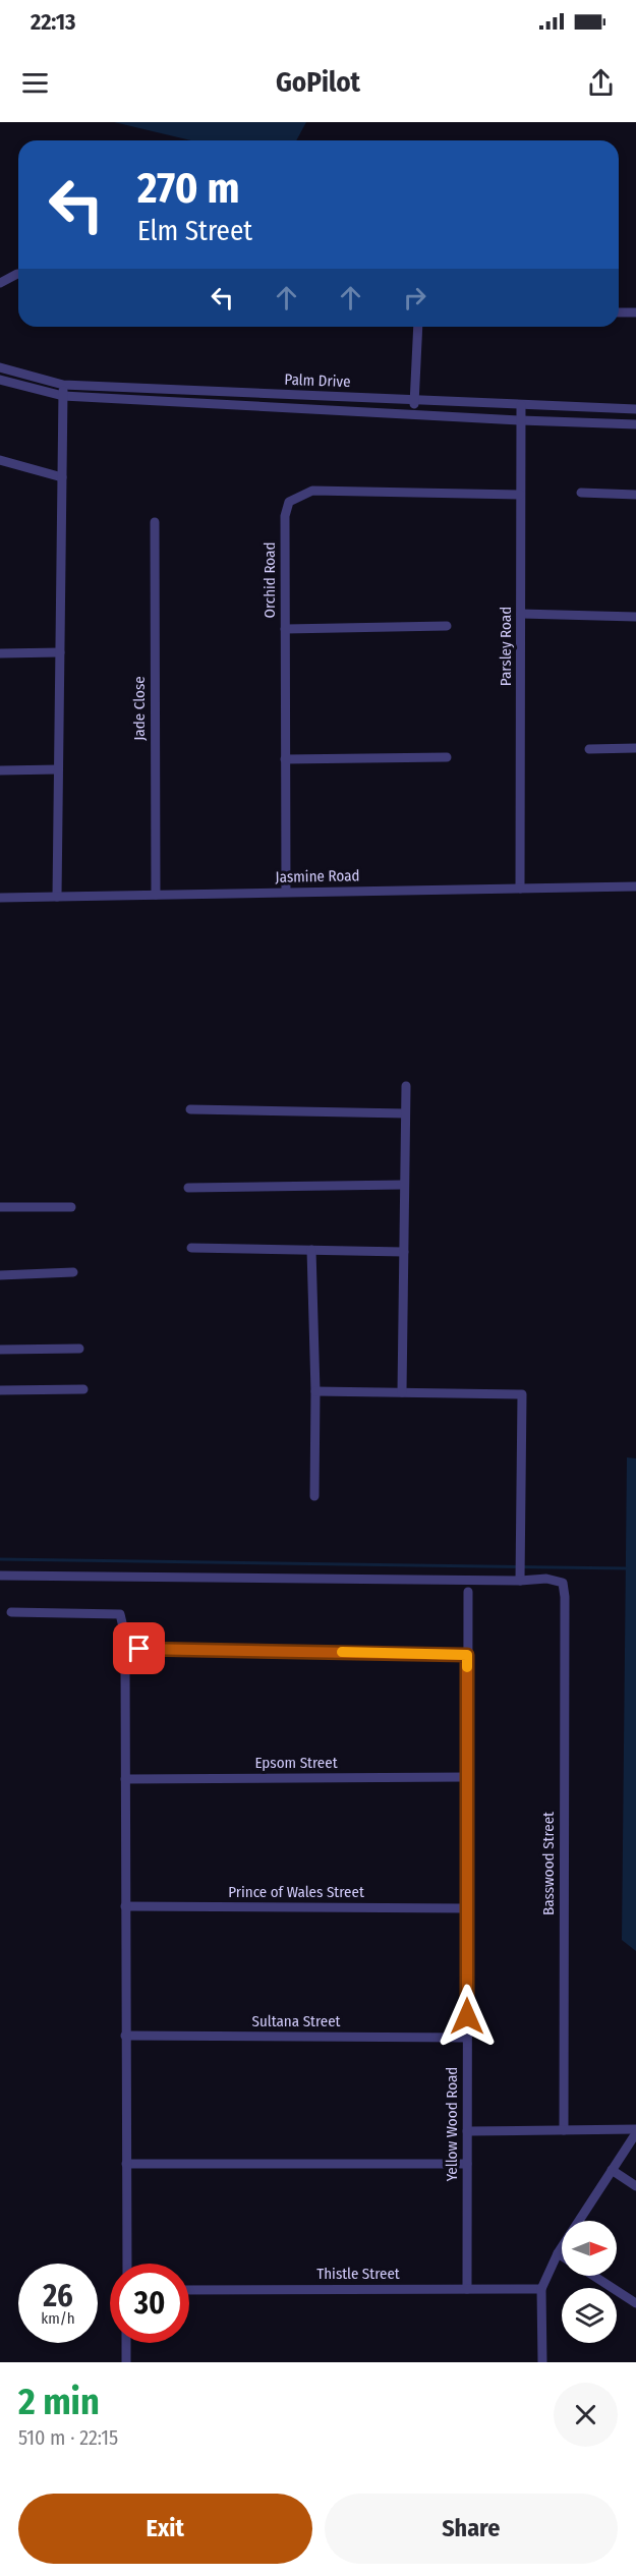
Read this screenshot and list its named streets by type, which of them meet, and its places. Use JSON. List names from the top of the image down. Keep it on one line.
{"streets":{"street":["Palm Drive","Orchid Road","Parsley Road","Jade Close","Jasmine Road","Epsom Street","Basswood Street","Prince of Wales Street","Sultana Street","Yellow Wood Road","Thistle Street"]},"crossings":[["Palm Drive","Parsley Road"],["Orchid Road","Parsley Road"],["Orchid Road","Jasmine Road"],["Parsley Road","Jasmine Road"],["Jade Close","Jasmine Road"],["Epsom Street","Yellow Wood Road"],["Prince of Wales Street","Yellow Wood Road"],["Sultana Street","Yellow Wood Road"],["Yellow Wood Road","Thistle Street"]],"north":"right","page":{"status":"22:13","header":"GoPilot","turn":["270 m","Elm Street"],"speed":"26 km/h","limit":"30","heading":["2 min","510 m · 22:15"],"buttons":["Exit","Share"]}}
